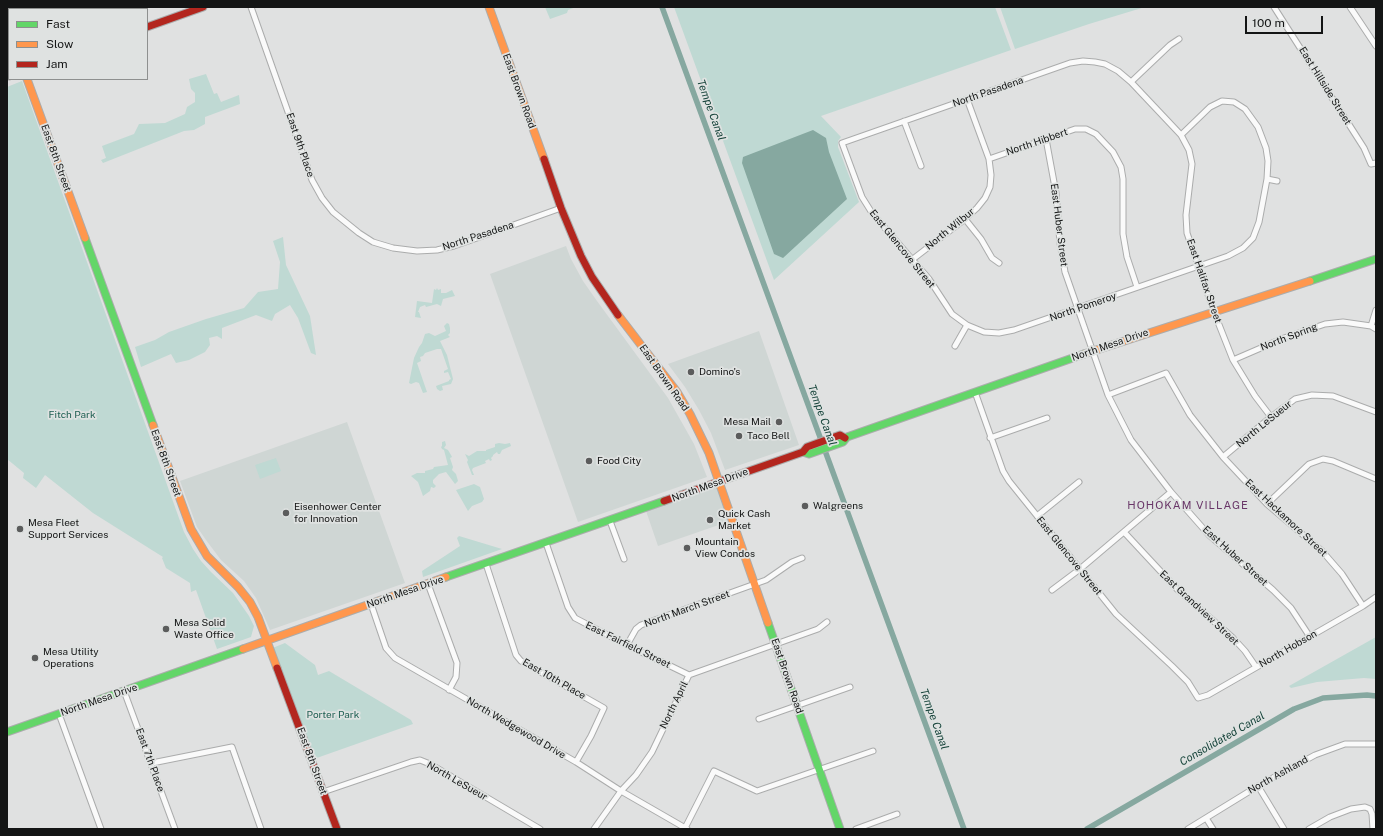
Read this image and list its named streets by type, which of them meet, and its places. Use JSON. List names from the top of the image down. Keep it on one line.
{"streets":{"main road":["East Brown Road","East 8th Street","North Mesa Drive"],"street":["East Hillside Street","North Pasadena","North Hibbert","East 9th Place","East Huber Street","North Wilbur","East Glencove Street","East Halifax Street","North Pomeroy","North Spring","North LeSueur","East Hackamore Street","East Grandview Street","North March Street","East Fairfield Street","North Hobson","East 10th Place","North April","North Wedgewood Drive","East 7th Place","North Ashland"]},"crossings":[["East Brown Road","North Pasadena"],["East Brown Road","North Mesa Drive"],["East Brown Road","North March Street"],["East Brown Road","North April"],["North Pasadena","East 9th Place"],["North Pasadena","East Glencove Street"],["North Pasadena","East Halifax Street"],["North Hibbert","East Huber Street"],["North Hibbert","North Wilbur"],["North Hibbert","North Pomeroy"],["East 8th Street","North Mesa Drive"],["East 8th Street","North LeSueur"],["East Huber Street","North Pomeroy"],["East Huber Street","North Mesa Drive"],["East Huber Street","East Hackamore Street"],["East Huber Street","North Hobson"],["North Wilbur","East Glencove Street"],["East Glencove Street","North Pomeroy"],["East Glencove Street","North Mesa Drive"],["East Glencove Street","North Hobson"],["East Halifax Street","North Pomeroy"],["East Halifax Street","North Spring"],["East Halifax Street","North Mesa Drive"],["East Halifax Street","North LeSueur"],["North Mesa Drive","East Fairfield Street"],["North Mesa Drive","East 10th Place"],["North Mesa Drive","North Wedgewood Drive"],["North Mesa Drive","East 7th Place"],["North LeSueur","East Hackamore Street"],["East Hackamore Street","North Hobson"],["East Grandview Street","North Hobson"],["North March Street","East Fairfield Street"],["East Fairfield Street","North April"],["East 10th Place","North Wedgewood Drive"],["North April","North Wedgewood Drive"]],"districts":["HOHOKAM VILLAGE"],"water":["Tempe Canal","Consolidated Canal"],"parks":["Fitch Park","Porter Park"],"places":["Domino's","Mesa Mail","Taco Bell","Food City","Walgreens","Eisenhower Center for Innovation","Quick Cash Market","Mesa Fleet Support Services","Mountain View Condos","Mesa Solid Waste Office","Mesa Utility Operations"],"legend":["Fast","Slow","Jam"],"scale_bar":"100 m"}
